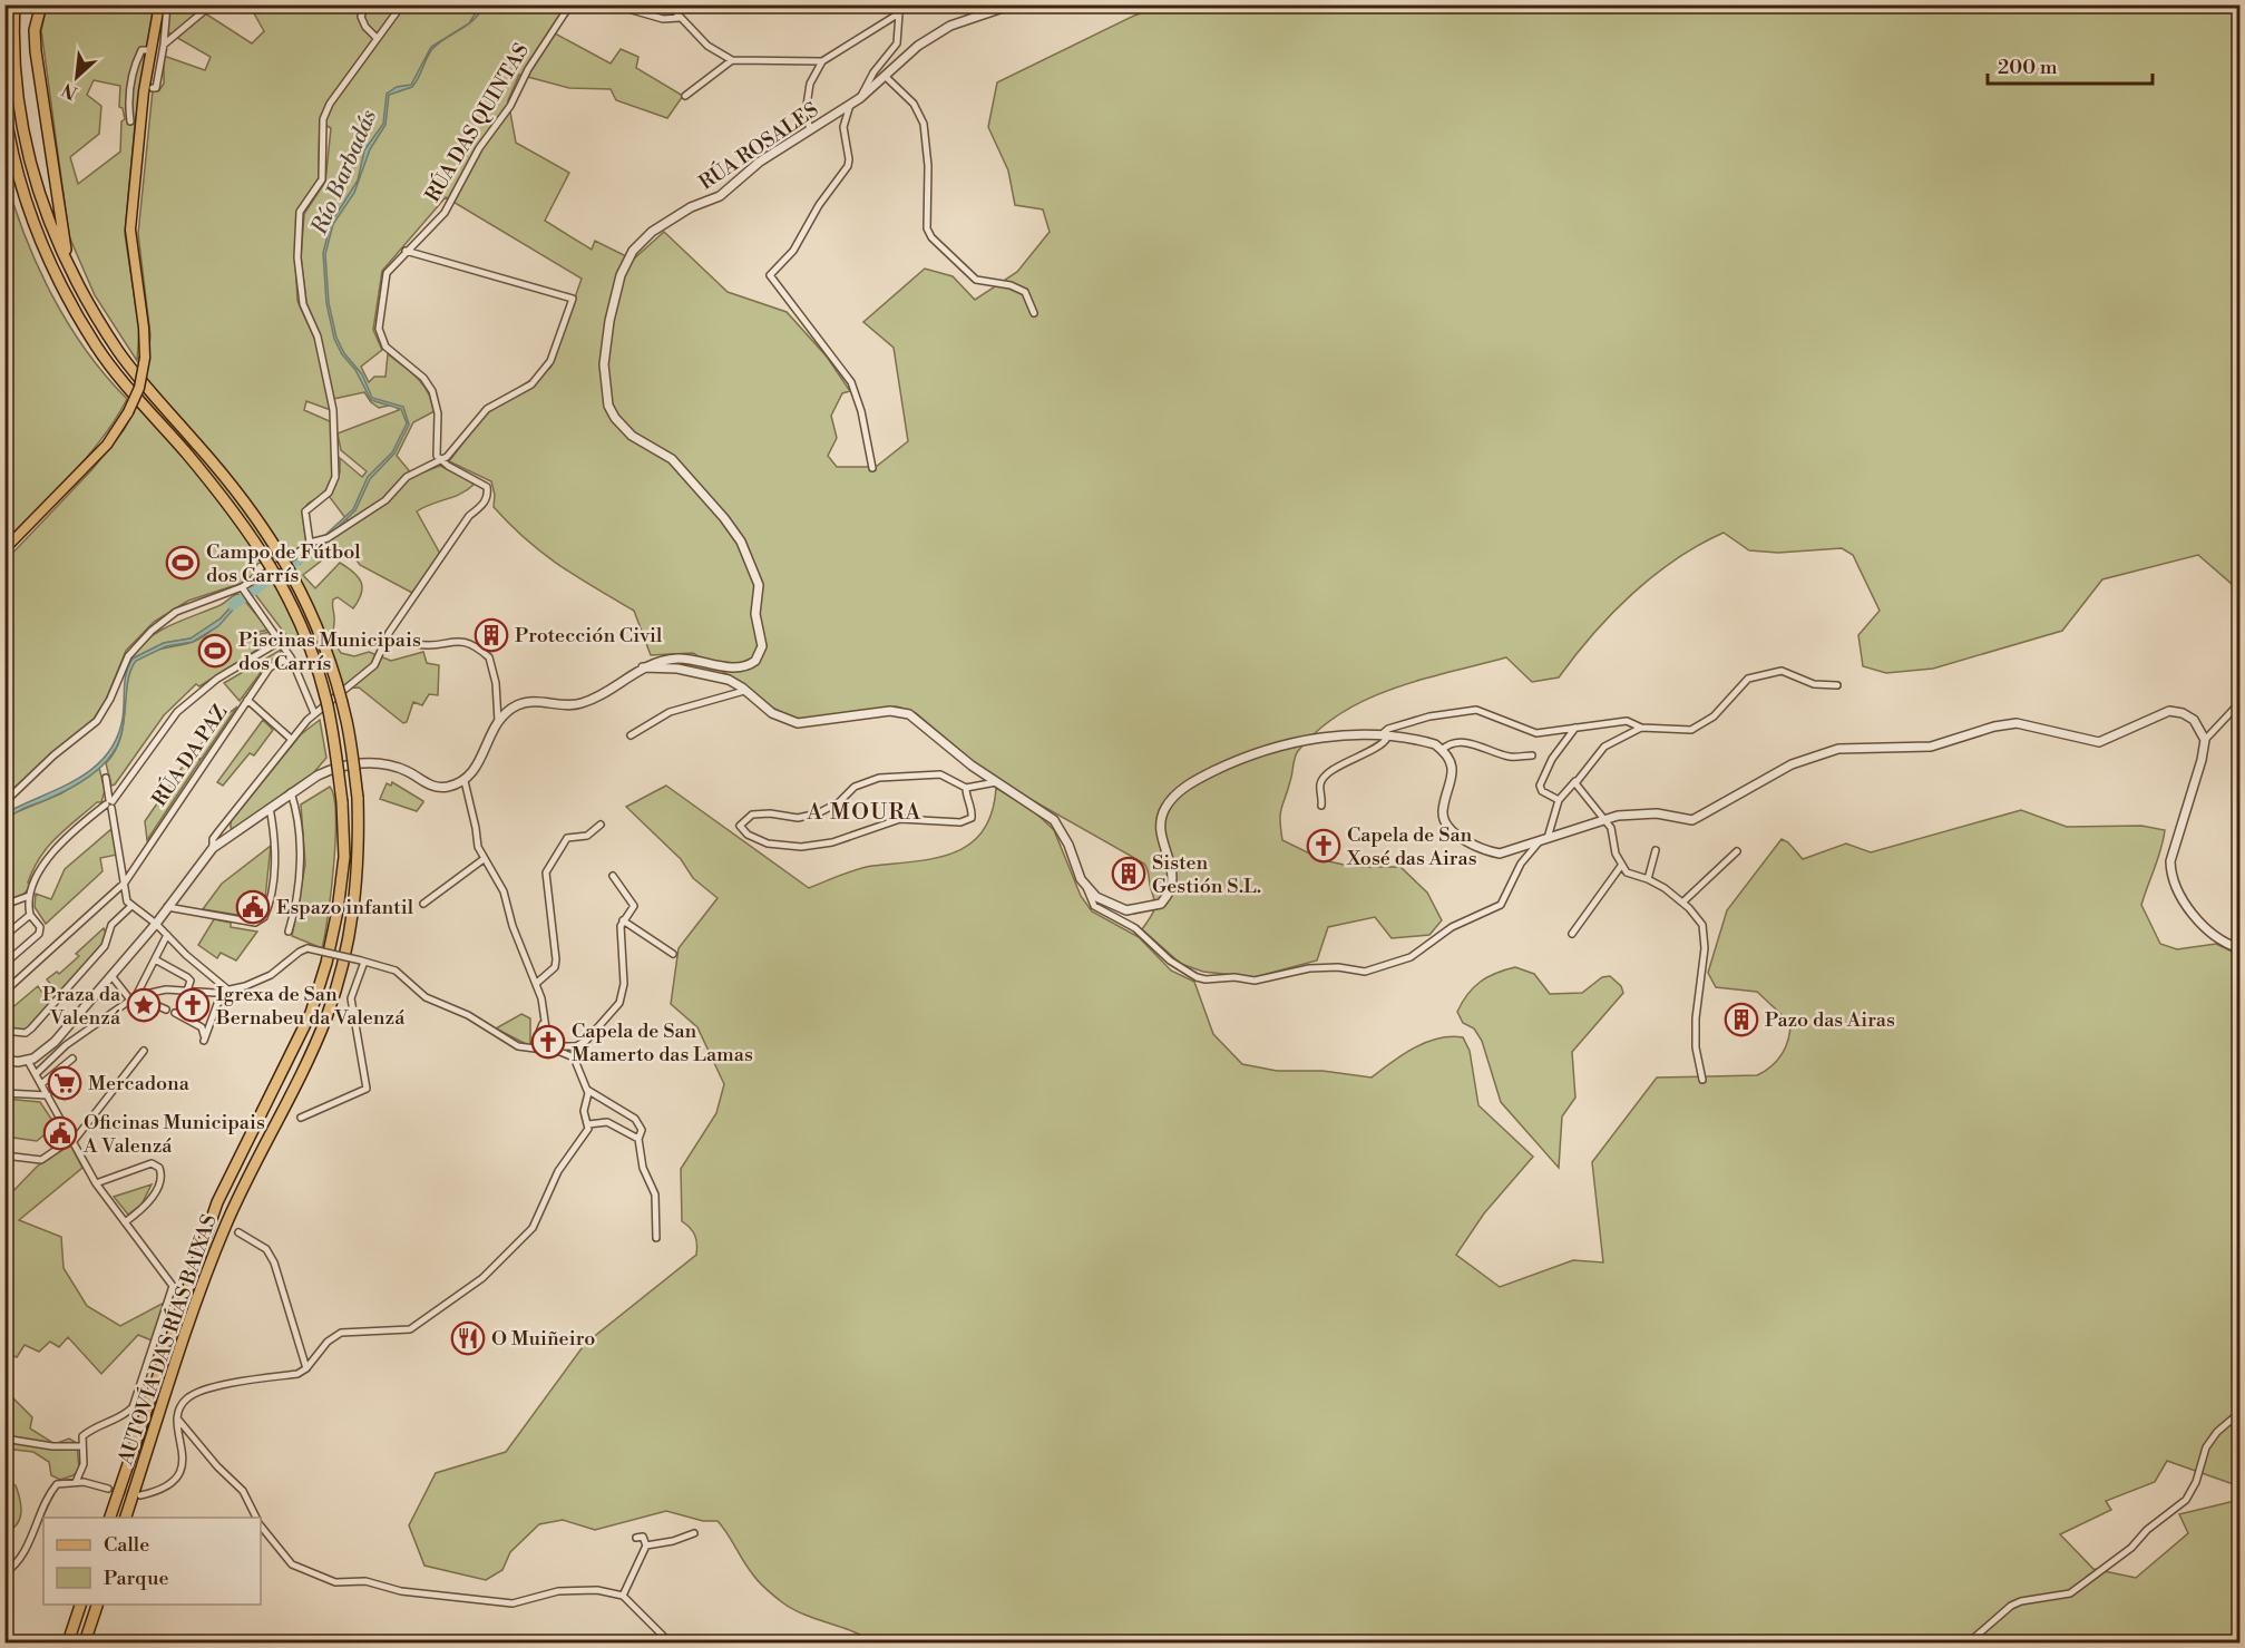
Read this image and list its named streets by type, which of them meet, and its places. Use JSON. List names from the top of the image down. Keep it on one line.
{"streets":{"highway":["AUTOVÍA DAS RÍAS BAIXAS"],"street":["RÚA DAS QUINTAS","RÚA ROSALES","RÚA DA PAZ"]},"districts":["A MOURA"],"water":["Río Barbadás"],"places":{"sports":["Campo de Fútbol dos Carrís","Piscinas Municipais dos Carrís"],"building":["Protección Civil","Sisten Gestión S.L.","Pazo das Airas"],"church":["Capela de San Xosé das Airas","Igrexa de San Bernabeu da Valenzá","Capela de San Mamerto das Lamas"],"public building":["Espazo infantil","Oficinas Municipais A Valenzá"],"place":["Praza da Valenzá"],"supermarket":["Mercadona"],"restaurant":["O Muiñeiro"]},"legend":["Calle","Parque"],"scale_bar":"200 m","north":"bottom left"}
